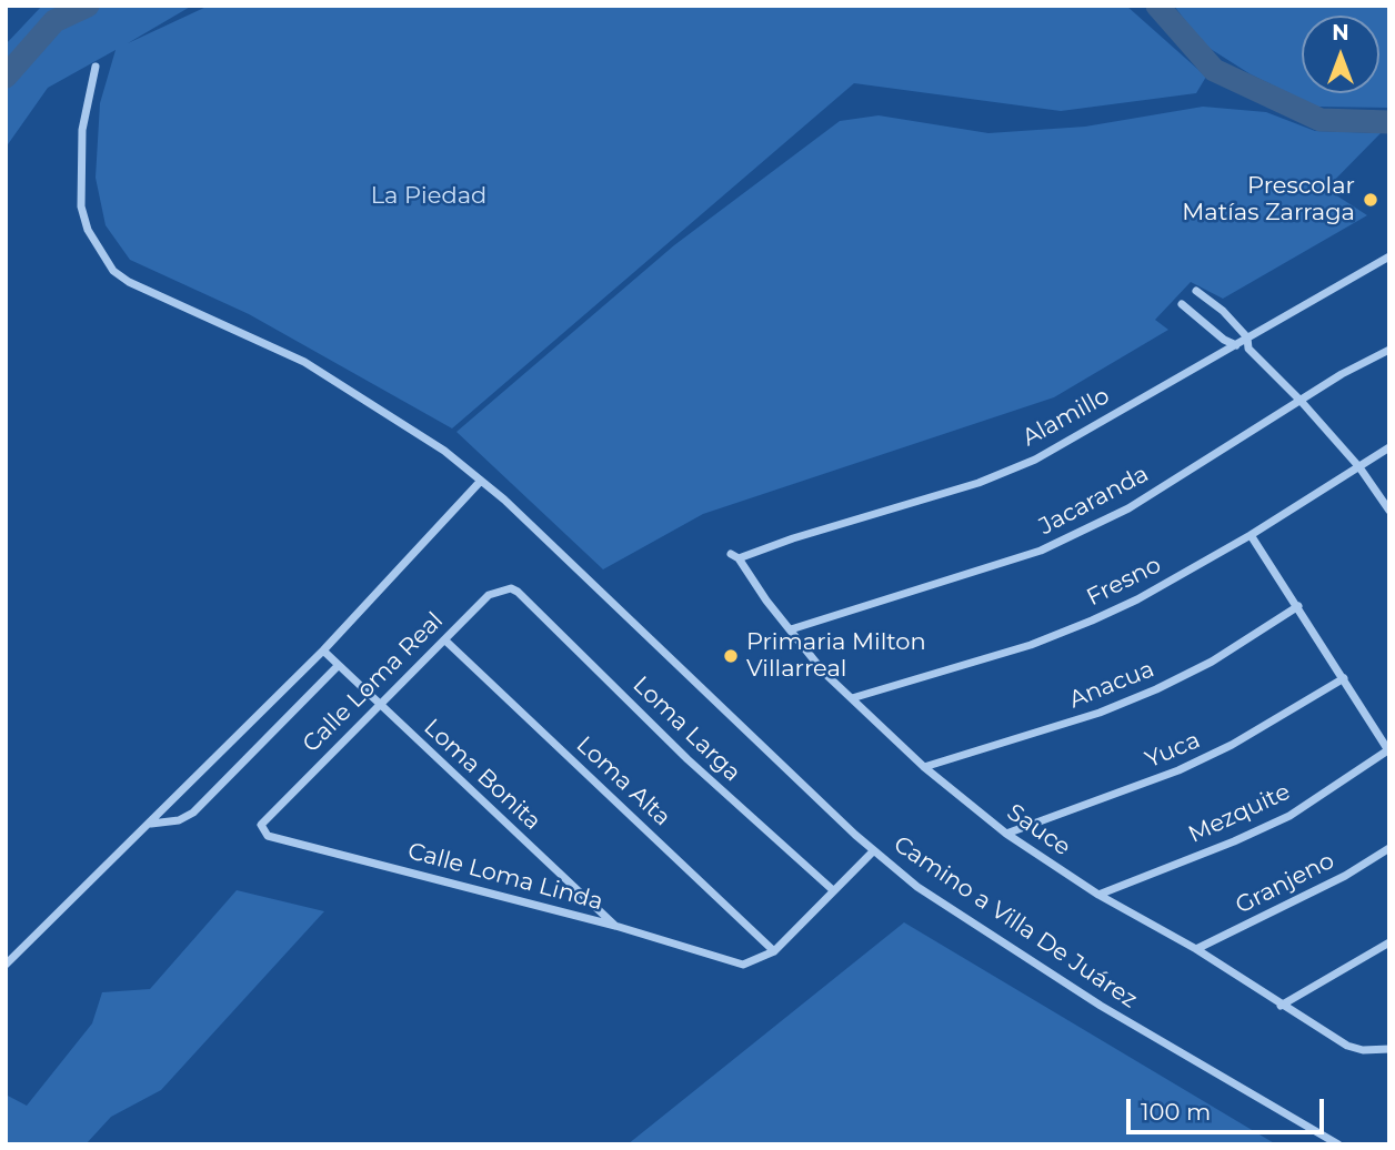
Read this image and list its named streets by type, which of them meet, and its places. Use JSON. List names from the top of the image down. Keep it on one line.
{"streets":{"street":["Alamillo","Jacaranda","Fresno","Calle Loma Real","Anacua","Loma Larga","Yuca","Loma Bonita","Loma Alta","Mezquite","Sauce","Calle Loma Linda","Granjeno","Camino a Villa De Juárez"]},"crossings":[["Alamillo","Sauce"],["Jacaranda","Sauce"],["Fresno","Sauce"],["Calle Loma Real","Loma Larga"],["Calle Loma Real","Loma Bonita"],["Calle Loma Real","Loma Alta"],["Calle Loma Real","Calle Loma Linda"],["Anacua","Sauce"],["Yuca","Sauce"],["Loma Bonita","Calle Loma Linda"],["Loma Alta","Calle Loma Linda"],["Mezquite","Sauce"],["Sauce","Granjeno"]],"parks":["La Piedad"],"places":["Prescolar Matías Zarraga","Primaria Milton Villarreal"],"scale_bar":"100 m","north":"top"}
